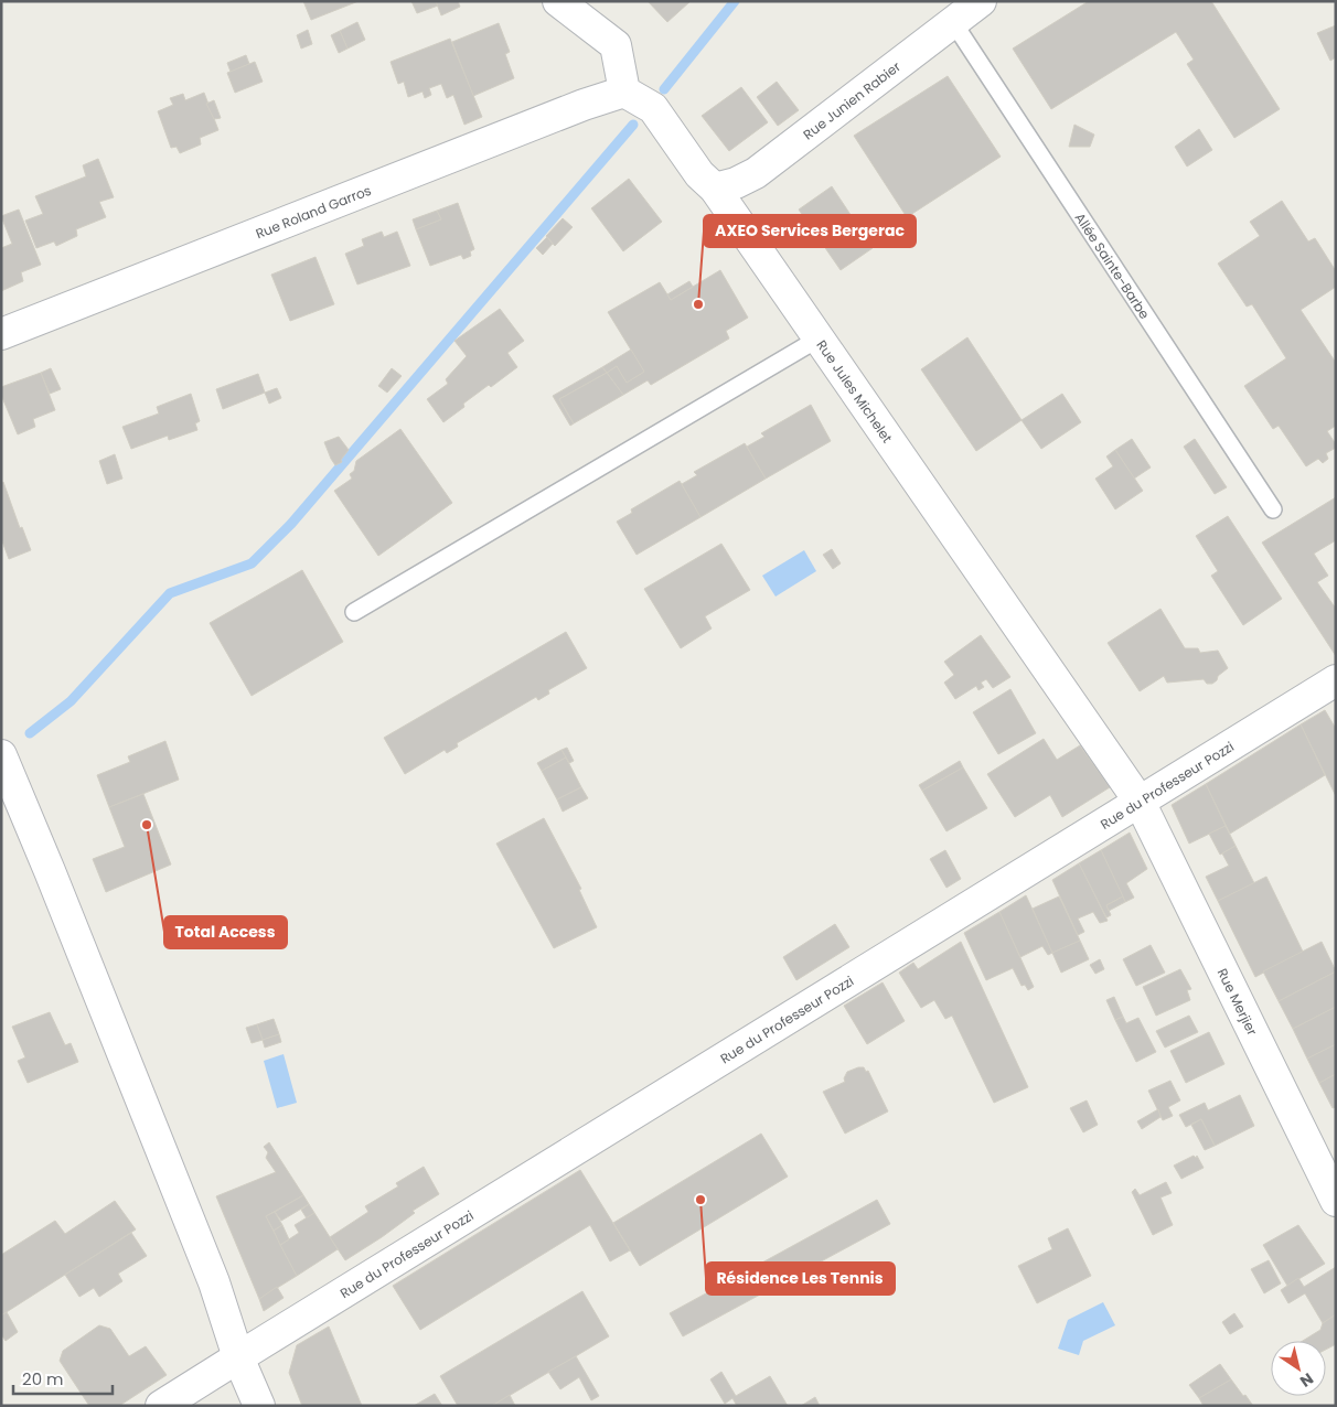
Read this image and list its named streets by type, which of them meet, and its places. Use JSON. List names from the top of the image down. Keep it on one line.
{"streets":{"street":["Rue Junien Rabier","Rue Roland Garros","Rue Jules Michelet","Rue du Professeur Pozzi","Rue Merjier"],"lane":["Allée Sainte-Barbe"]},"crossings":[["Rue Junien Rabier","Allée Sainte-Barbe"],["Rue Junien Rabier","Rue Jules Michelet"],["Rue Roland Garros","Rue Jules Michelet"],["Rue Jules Michelet","Rue du Professeur Pozzi"],["Rue Jules Michelet","Rue Merjier"],["Rue du Professeur Pozzi","Rue Merjier"]],"places":["AXEO Services Bergerac","Total Access","Résidence Les Tennis"],"scale_bar":"20 m","north":"bottom right"}
